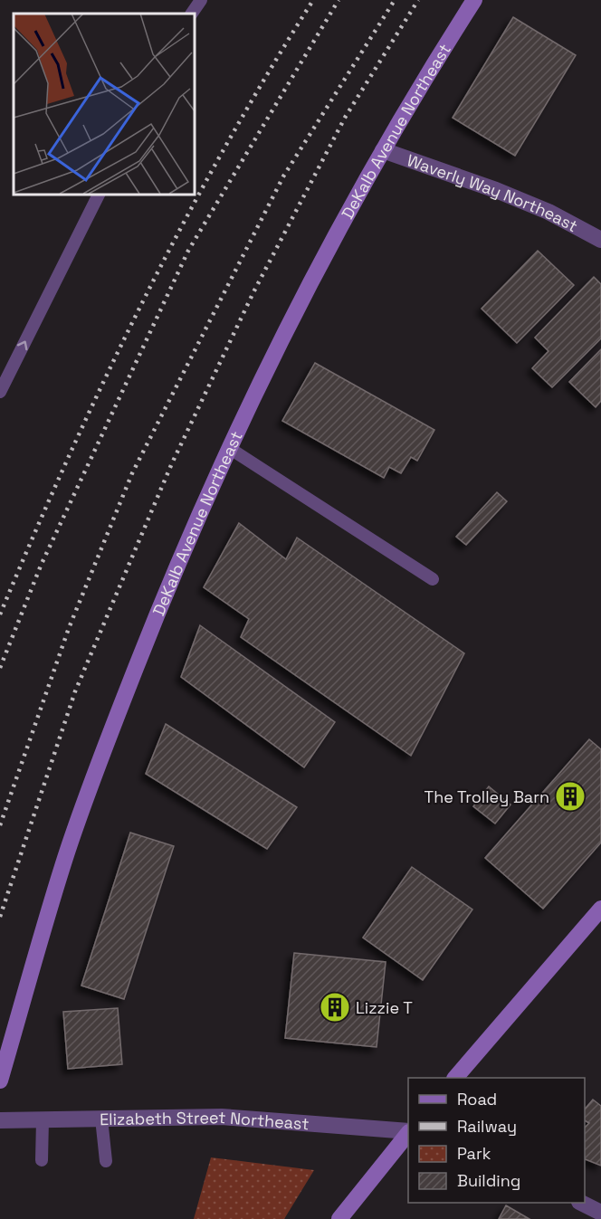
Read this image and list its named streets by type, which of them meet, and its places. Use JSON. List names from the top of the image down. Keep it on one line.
{"streets":{"main road":["DeKalb Avenue Northeast"],"street":["Waverly Way Northeast","Elizabeth Street Northeast"]},"crossings":[["DeKalb Avenue Northeast","Waverly Way Northeast"]],"places":{"building":["The Trolley Barn","Lizzie T"]},"legend":["Road","Railway","Park","Building"]}
